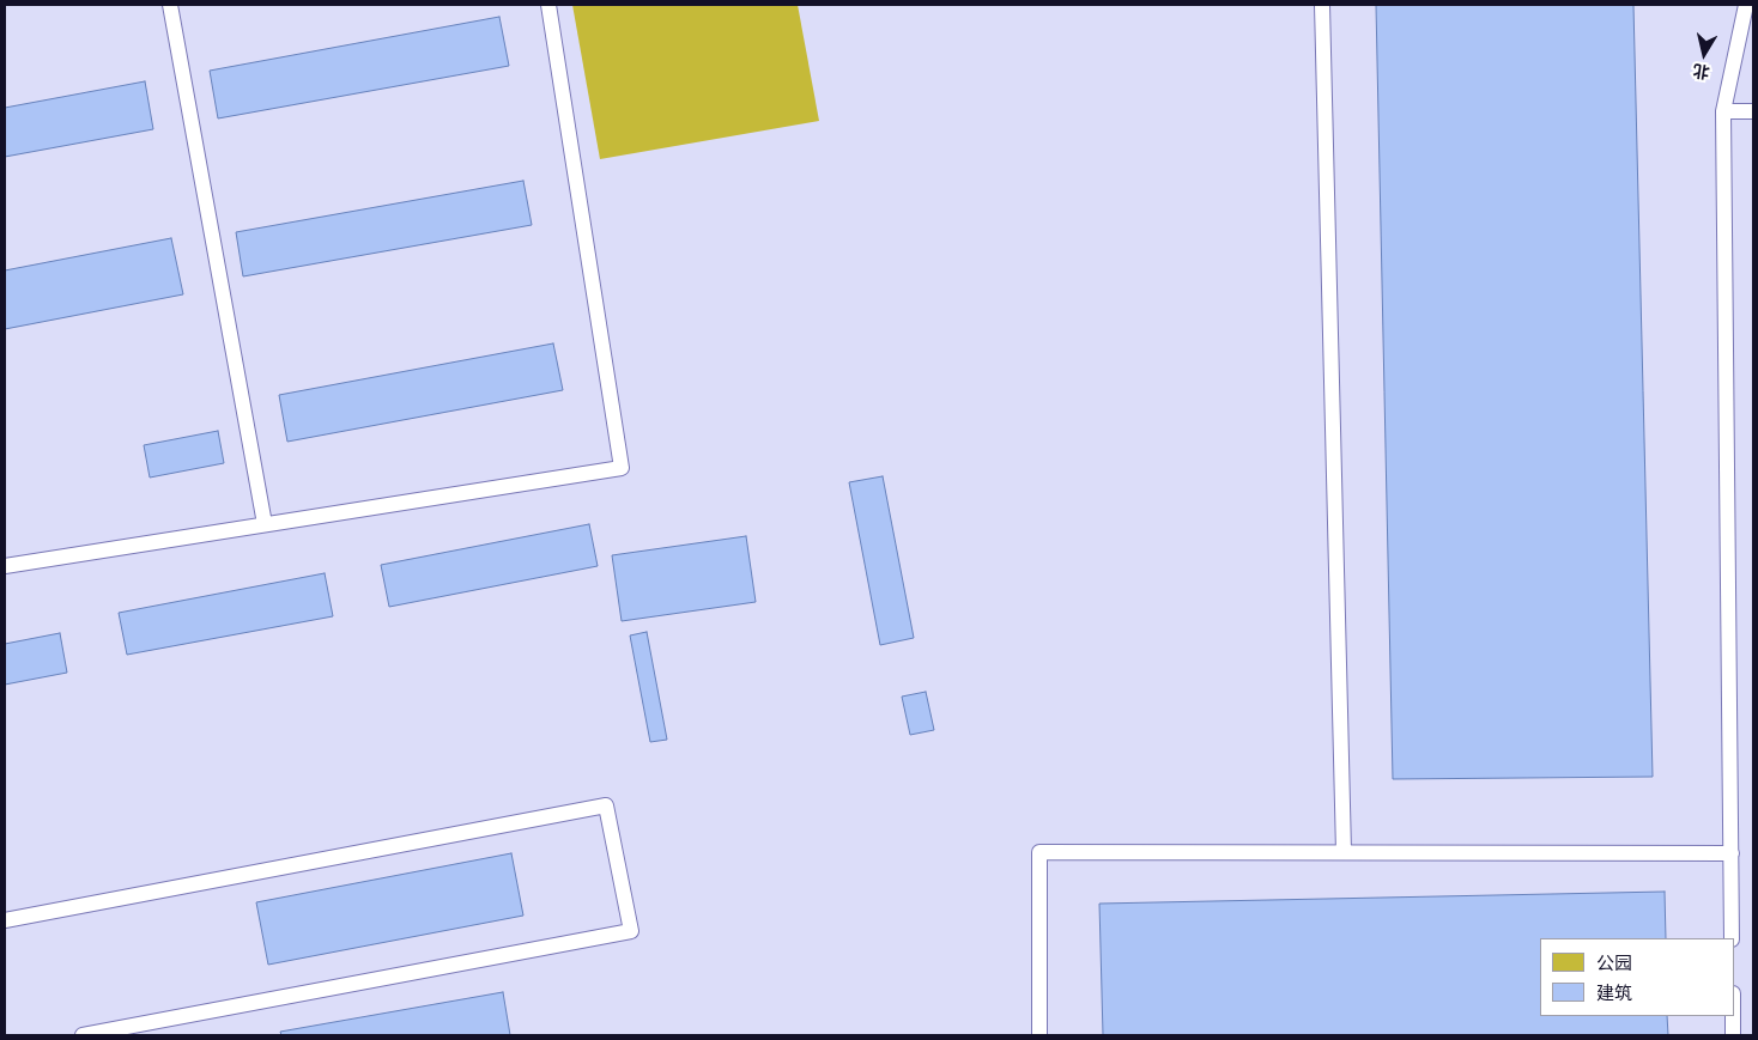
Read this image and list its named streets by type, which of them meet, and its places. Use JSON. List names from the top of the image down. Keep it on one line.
{"legend":["公园","建筑"],"north":"bottom"}
